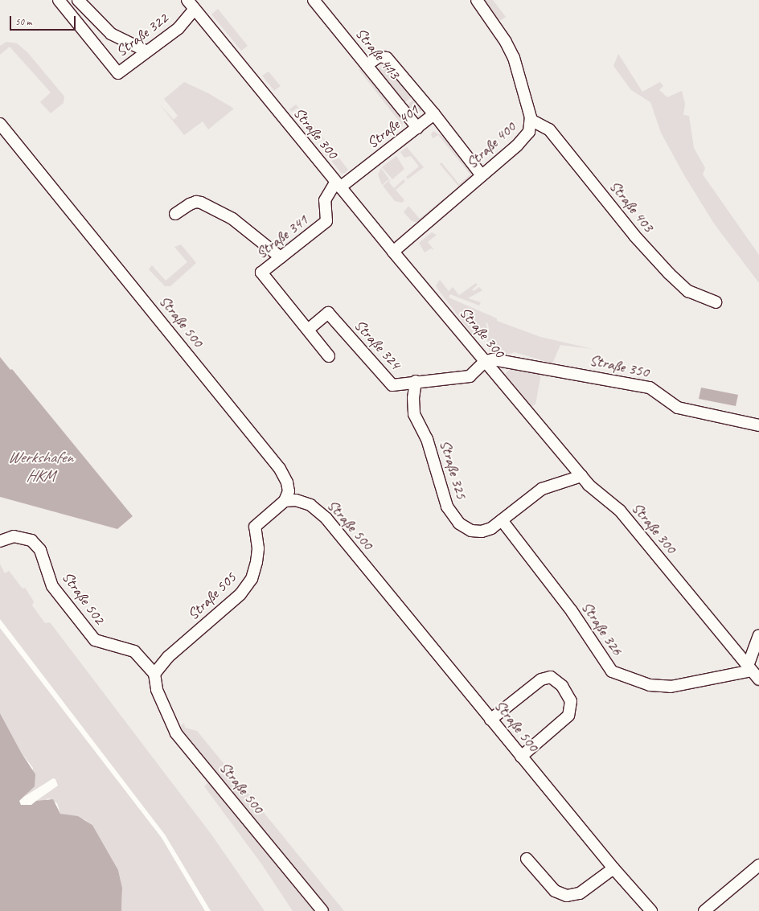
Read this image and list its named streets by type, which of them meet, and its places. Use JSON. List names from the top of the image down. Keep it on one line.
{"streets":{"street":["Straße 322","Straße 413","Straße 401","Straße 300","Straße 400","Straße 403","Straße 341","Straße 500","Straße 324","Straße 350","Straße 325","Straße 505","Straße 502","Straße 326"]},"crossings":[["Straße 322","Straße 300"],["Straße 413","Straße 401"],["Straße 401","Straße 300"],["Straße 401","Straße 400"],["Straße 401","Straße 341"],["Straße 300","Straße 400"],["Straße 300","Straße 341"],["Straße 300","Straße 324"],["Straße 300","Straße 350"],["Straße 300","Straße 325"],["Straße 300","Straße 326"],["Straße 400","Straße 403"],["Straße 341","Straße 324"],["Straße 500","Straße 505"],["Straße 500","Straße 502"],["Straße 324","Straße 350"],["Straße 324","Straße 325"],["Straße 325","Straße 326"],["Straße 505","Straße 502"]],"water":["Werkshafen HKM"],"scale_bar":"50 m"}
